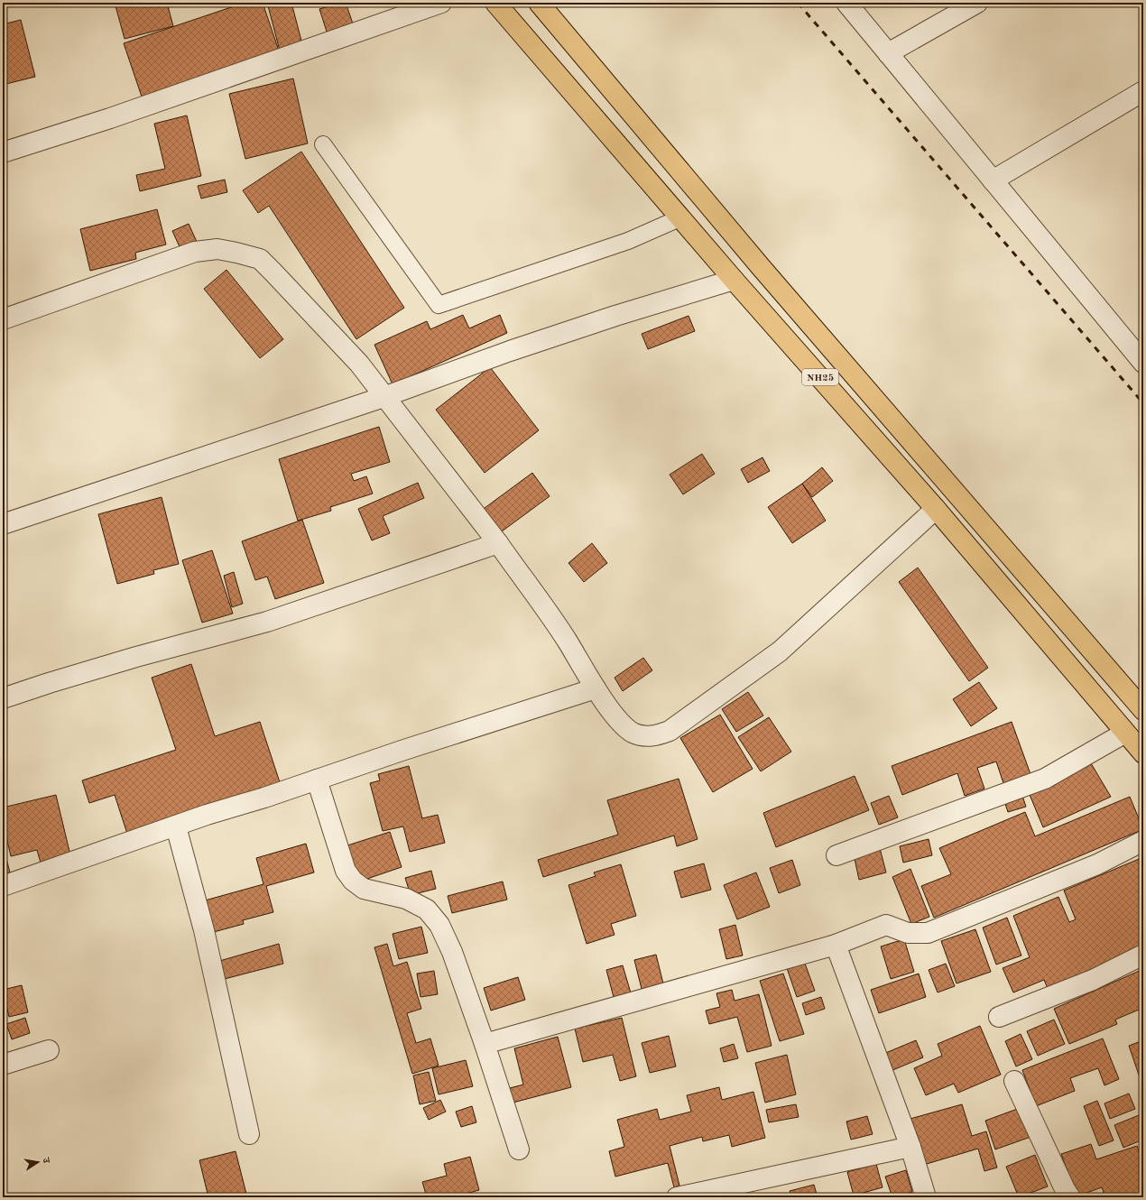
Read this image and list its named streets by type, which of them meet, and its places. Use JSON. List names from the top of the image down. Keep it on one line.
{"streets":{"main road":["NH25"]},"north":"right"}
